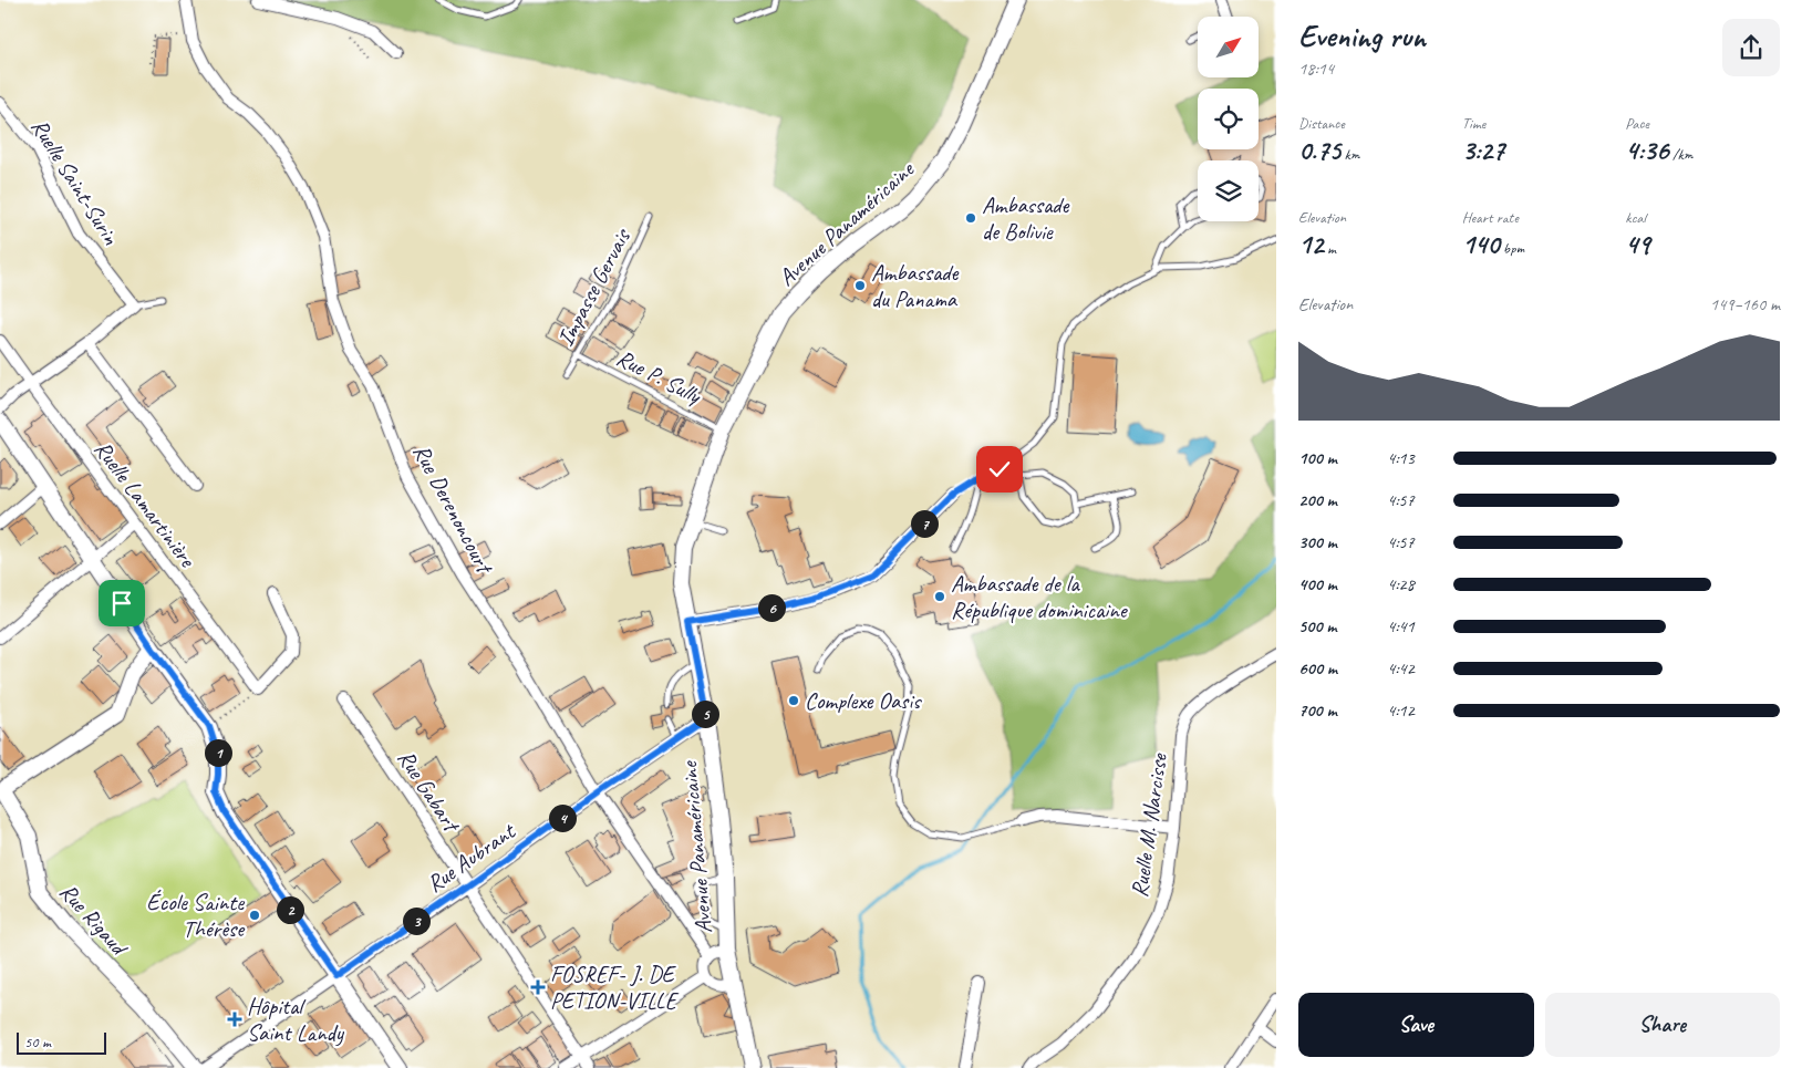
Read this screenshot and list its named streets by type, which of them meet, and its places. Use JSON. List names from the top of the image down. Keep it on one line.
{"streets":{"street":["Ruelle Saint-Surin","Avenue Panaméricaine","Ruelle Lamartinière","Rue Derenoncourt","Rue Gabart","Ruelle M. Narcisse","Rue Aubrant","Rue Rigaud"],"lane":["Impasse Gervais","Rue P. Sully"]},"crossings":[["Avenue Panaméricaine","Rue P. Sully"],["Avenue Panaméricaine","Rue Aubrant"],["Impasse Gervais","Rue P. Sully"],["Rue Derenoncourt","Rue Aubrant"],["Rue Gabart","Rue Aubrant"]],"places":{"other":["Ambassade de Bolivie","Ambassade du Panama","Ambassade de la République dominicaine","Complexe Oasis","École Sainte Thérèse"],"health":["FOSREF- J. DE PETION-VILLE","Hôpital Saint Landy"]},"scale_bar":"50 m","north":"top right","page":{"heading":["Evening run","18:14"],"stats":[["Distance","0.75 km"],["Time","3:27"],["Pace","4:36 /km"],["Elevation","12 m"],["Heart rate","140 bpm"],["kcal","49"]],"chart":["Elevation","149–160 m"],"list":[{"name":"100 m","note":"4:13"},{"name":"200 m","note":"4:57"},{"name":"300 m","note":"4:57"},{"name":"400 m","note":"4:28"},{"name":"500 m","note":"4:41"},{"name":"600 m","note":"4:42"},{"name":"700 m","note":"4:12"}],"pins":["7","6","5","1","4","2","3"],"buttons":["Save","Share"],"scale":"50 m"}}
